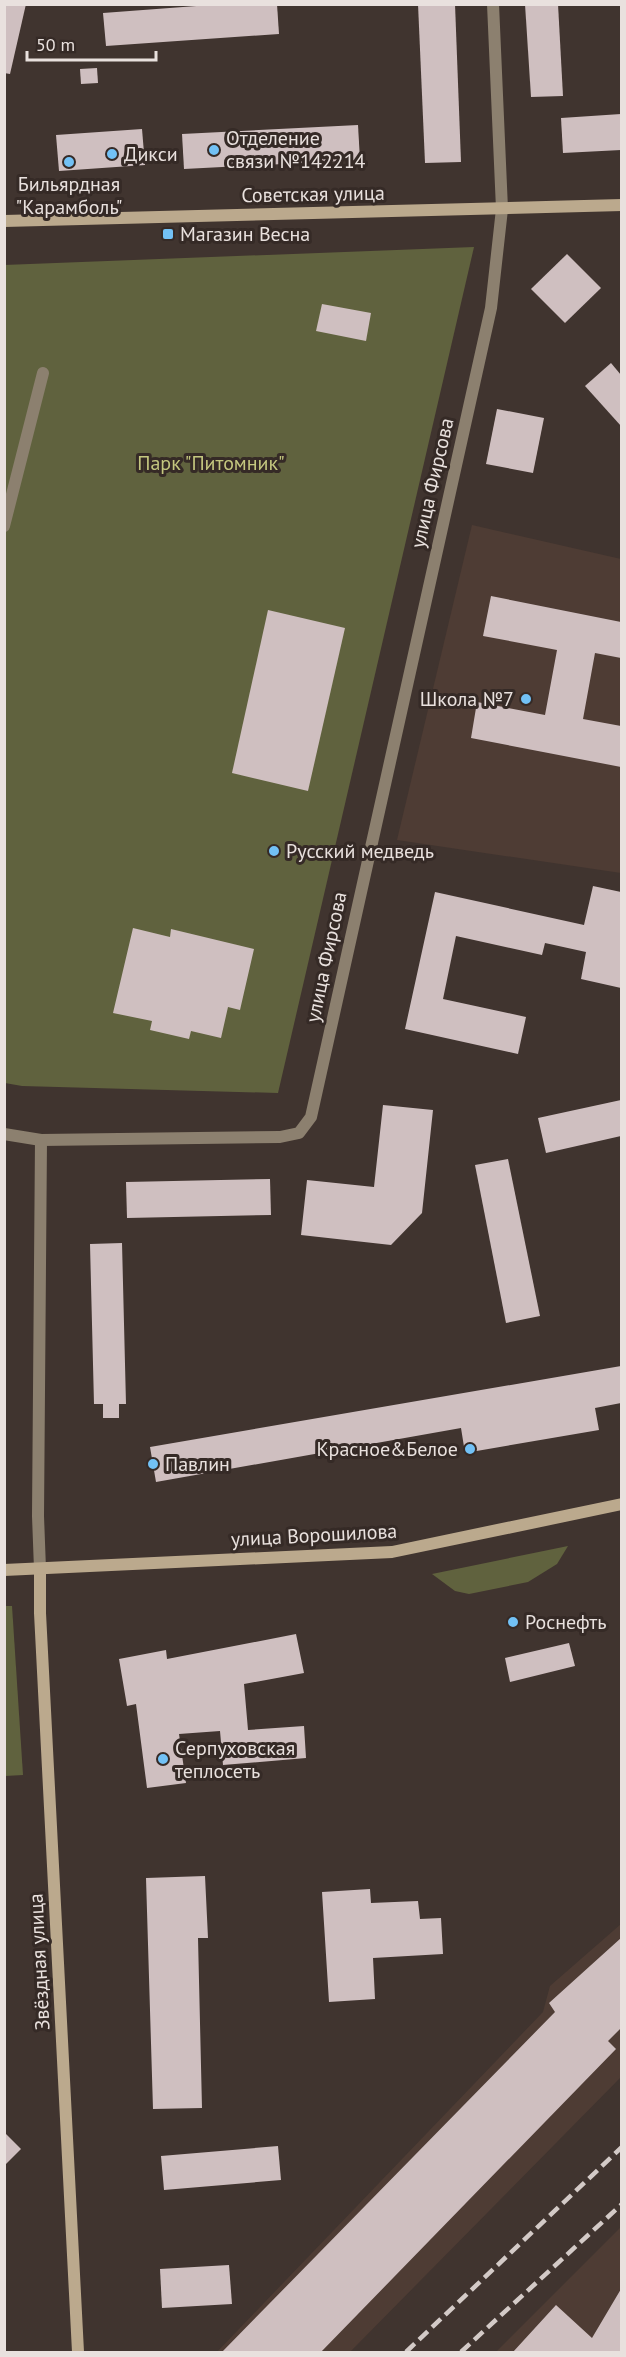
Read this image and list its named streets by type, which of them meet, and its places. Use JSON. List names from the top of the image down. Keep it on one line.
{"streets":{"main road":["Советская улица","улица Ворошилова","Звёздная улица"],"street":["улица Фирсова"]},"crossings":[["Советская улица","улица Фирсова"],["улица Ворошилова","Звёздная улица"]],"parks":["Парк \"Питомник\""],"places":{"other":["Отделение связи №142214","Дикси","Бильярдная \"Карамболь\"","Школа №7","Русский медведь","Красное&Белое","Павлин","Роснефть","Серпуховская теплосеть"],"transit":["Магазин Весна"]},"scale_bar":"50 m"}
